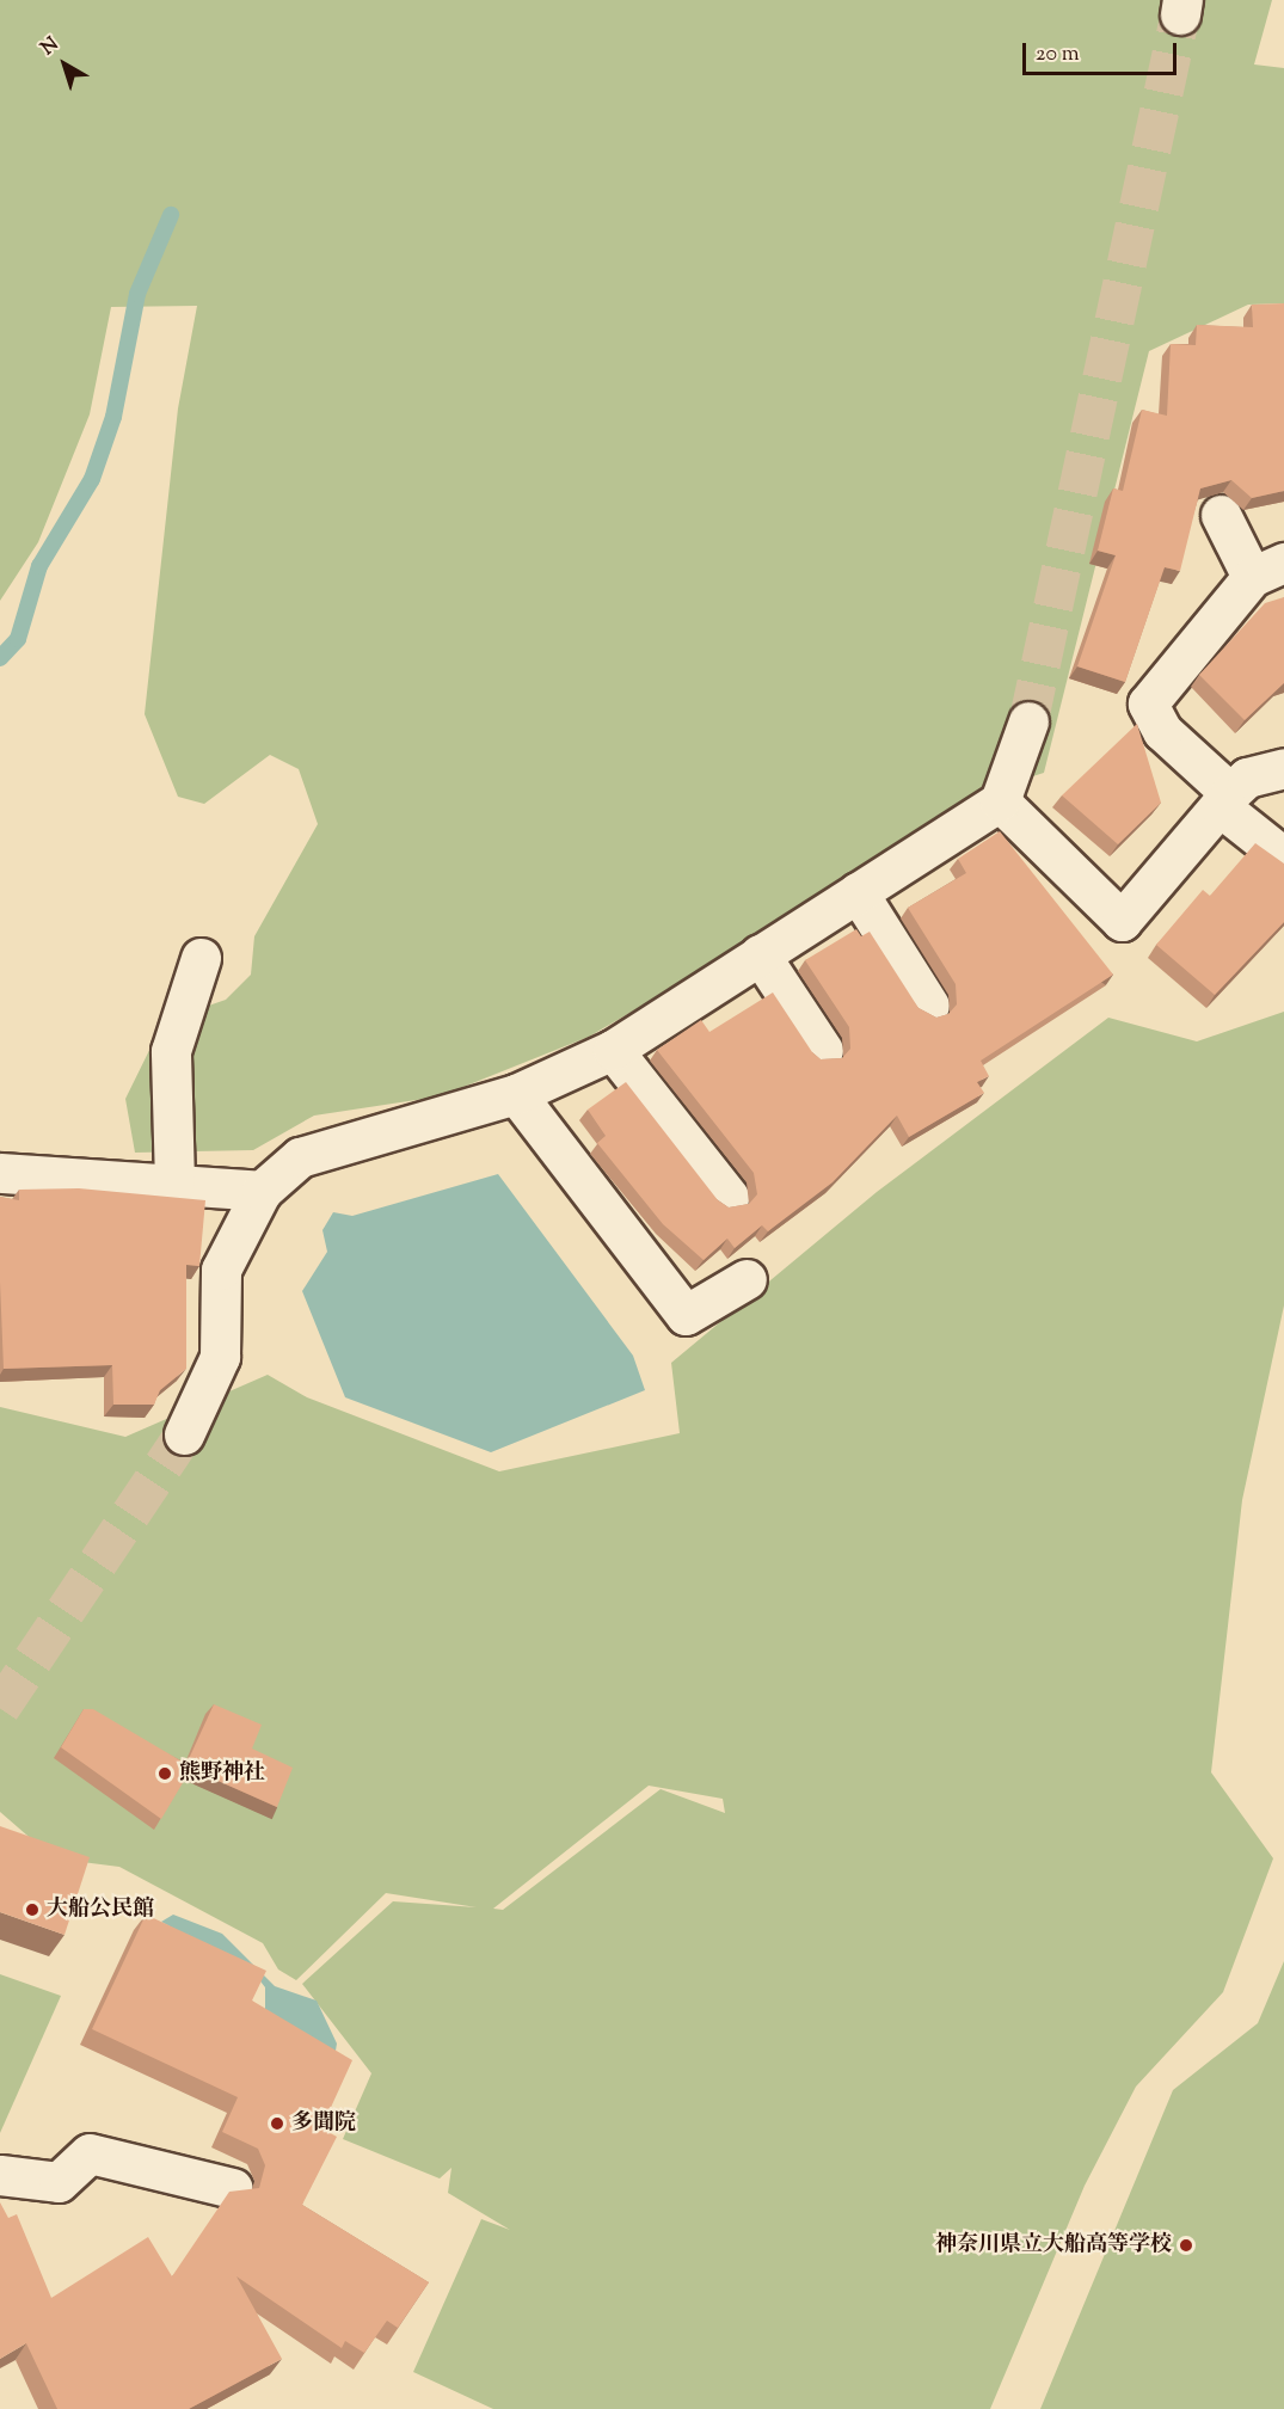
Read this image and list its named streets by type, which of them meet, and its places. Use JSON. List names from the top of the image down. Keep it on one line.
{"places":["熊野神社","大船公民館","多聞院","神奈川県立大船高等学校"],"scale_bar":"20 m","north":"top left"}
